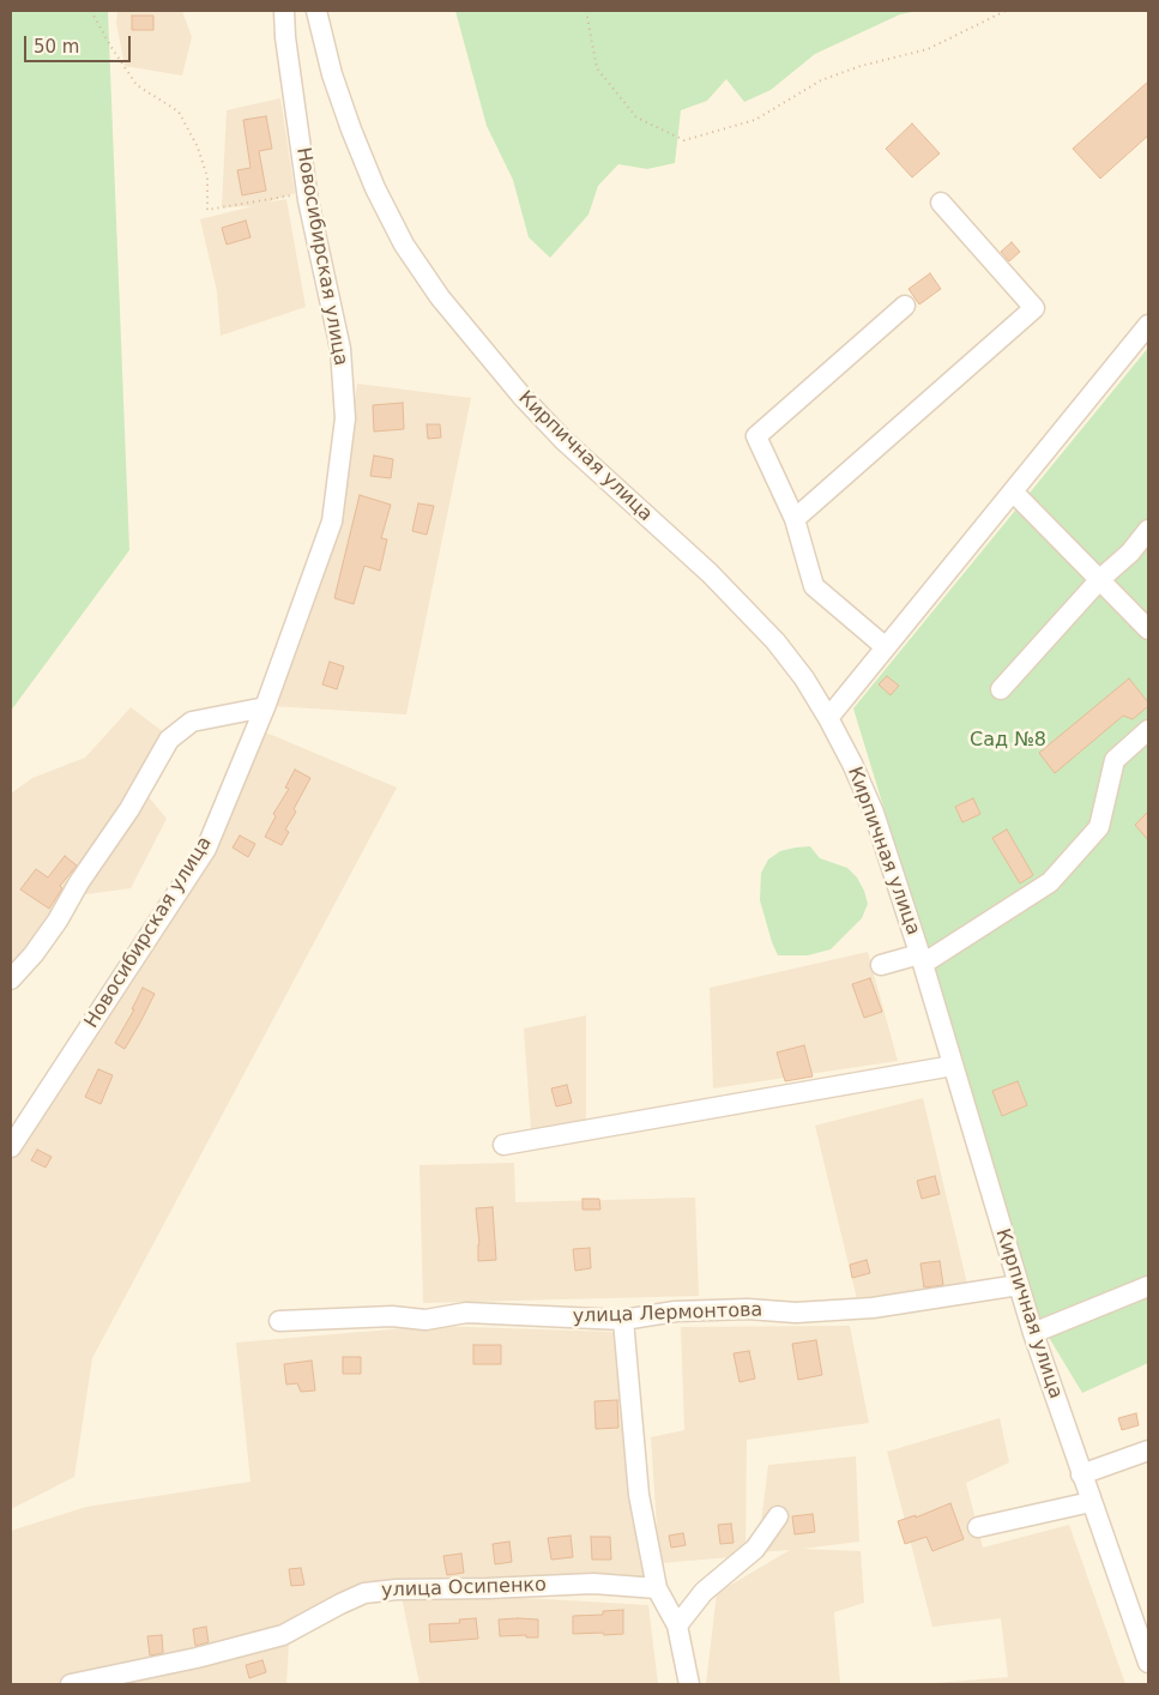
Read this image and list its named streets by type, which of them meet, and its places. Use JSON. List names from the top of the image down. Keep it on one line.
{"streets":{"street":["Новосибирская улица","Кирпичная улица","улица Лермонтова","улица Осипенко"]},"crossings":[["Кирпичная улица","улица Лермонтова"]],"parks":["Сад №8"],"scale_bar":"50 m"}
